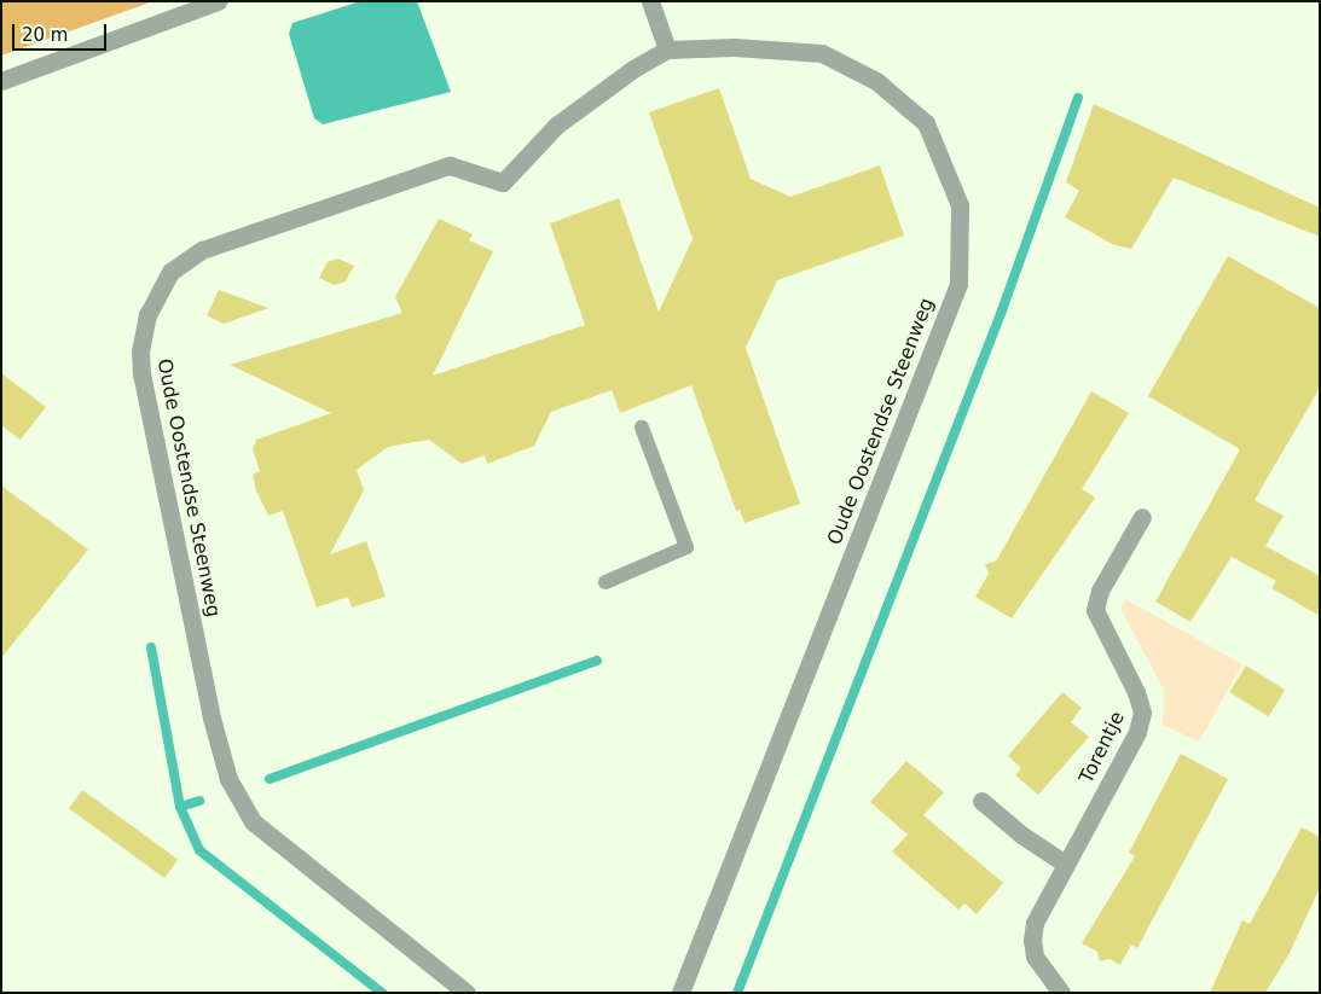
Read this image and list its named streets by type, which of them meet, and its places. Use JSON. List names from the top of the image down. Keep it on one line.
{"streets":{"street":["Oude Oostendse Steenweg","Torentje"]},"scale_bar":"20 m"}
